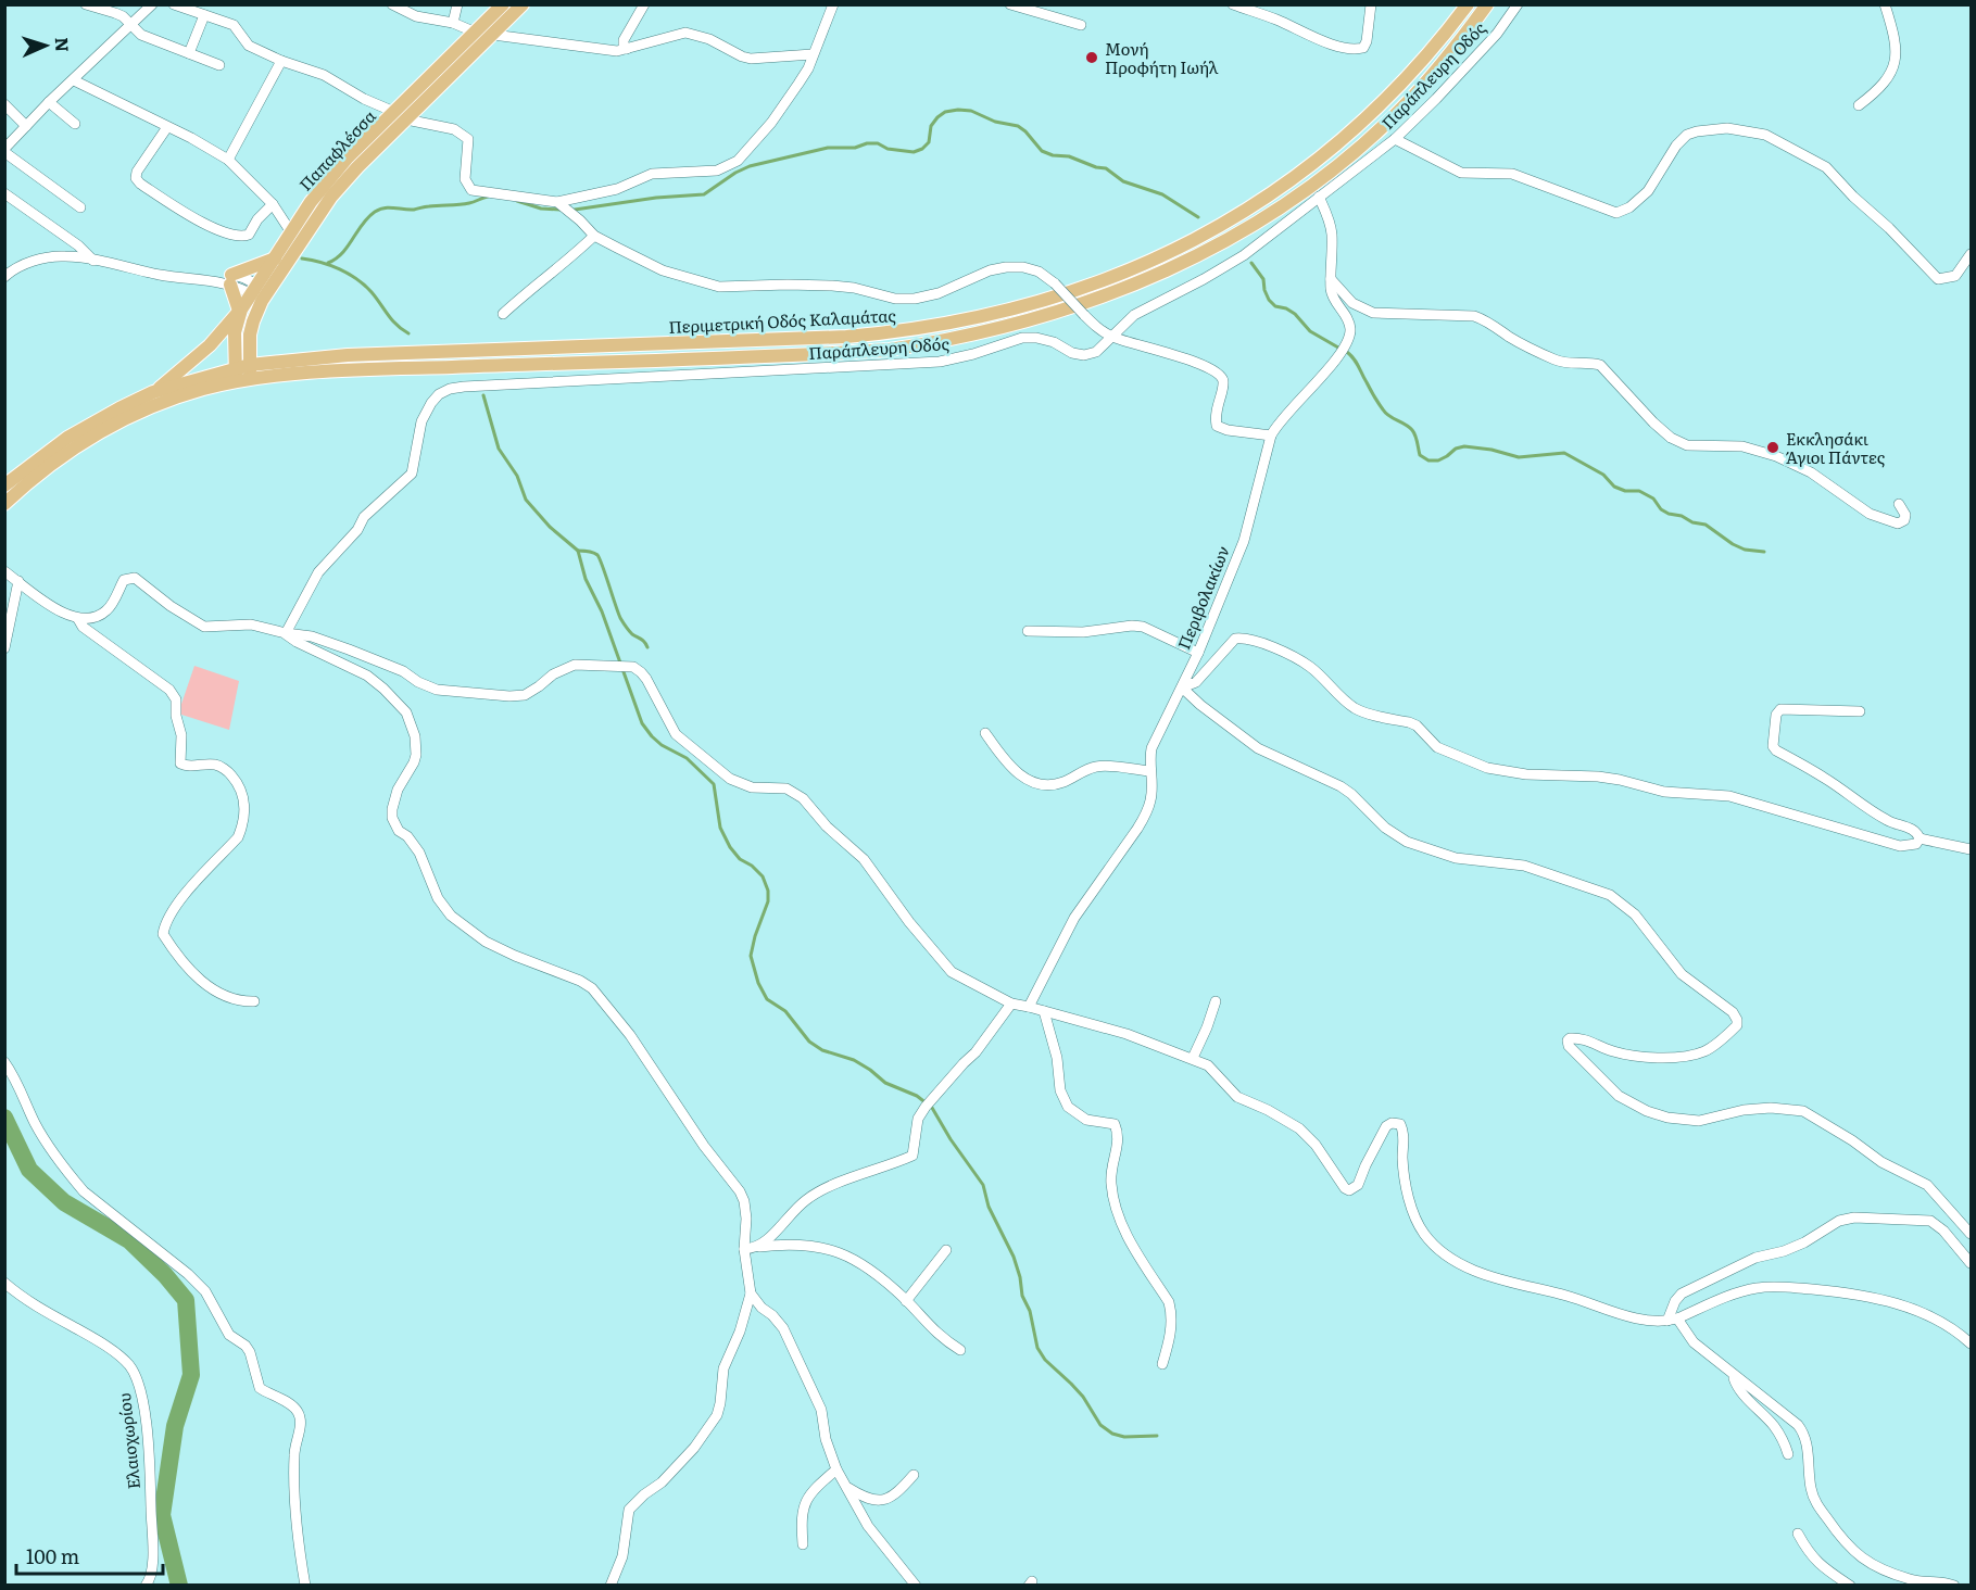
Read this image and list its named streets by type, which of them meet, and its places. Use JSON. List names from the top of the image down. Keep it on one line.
{"streets":{"main road":["Παπαφλέσσα","Περιμετρική Οδός Καλαμάτας"],"street":["Παράπλευρη Οδός","Περιβολακίων","Ελαιοχωρίου"]},"crossings":[["Παράπλευρη Οδός","Περιβολακίων"],["Παπαφλέσσα","Περιμετρική Οδός Καλαμάτας"]],"places":["Μονή Προφήτη Ιωήλ","Εκκλησάκι Άγιοι Πάντες"],"scale_bar":"100 m","north":"right"}
